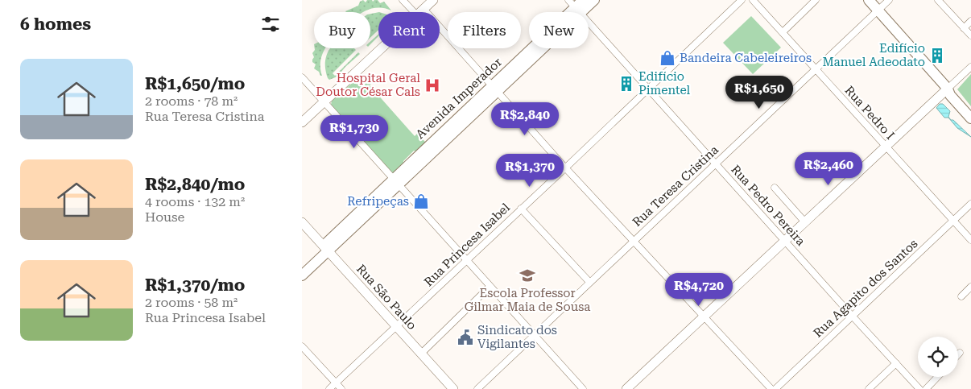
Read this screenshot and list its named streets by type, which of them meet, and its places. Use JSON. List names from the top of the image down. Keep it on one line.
{"streets":{"main road":["Avenida Imperador"],"street":["Rua Pedro I","Rua Teresa Cristina","Rua Pedro Pereira","Rua Princesa Isabel","Rua Agapito dos Santos","Rua São Paulo"]},"crossings":[["Avenida Imperador","Rua Pedro Pereira"],["Avenida Imperador","Rua São Paulo"],["Rua Pedro I","Rua Teresa Cristina"],["Rua Pedro I","Rua Agapito dos Santos"],["Rua Teresa Cristina","Rua Pedro Pereira"],["Rua Pedro Pereira","Rua Princesa Isabel"],["Rua Pedro Pereira","Rua Agapito dos Santos"],["Rua Princesa Isabel","Rua São Paulo"]],"places":{"building":["Edifício Manuel Adeodato","Edifício Pimentel"],"shop":["Bandeira Cabeleireiros","Refripeças"],"hospital":["Hospital Geral Doutor César Cals"],"school or university":["Escola Professor Gilmar Maia de Sousa"],"public building":["Sindicato dos Vigilantes"]},"page":{"heading":"6 homes","chip":["Buy","Rent","Filters","New"],"list":[{"name":"R$1,650/mo","note":"2 rooms · 78 m² · Rua Teresa Cristina"},{"name":"R$2,840/mo","note":"4 rooms · 132 m² · House"},{"name":"R$1,370/mo","note":"2 rooms · 58 m² · Rua Princesa Isabel"}],"price":["R$1,650","R$2,840","R$1,730","R$2,460","R$1,370","R$4,720"]}}
